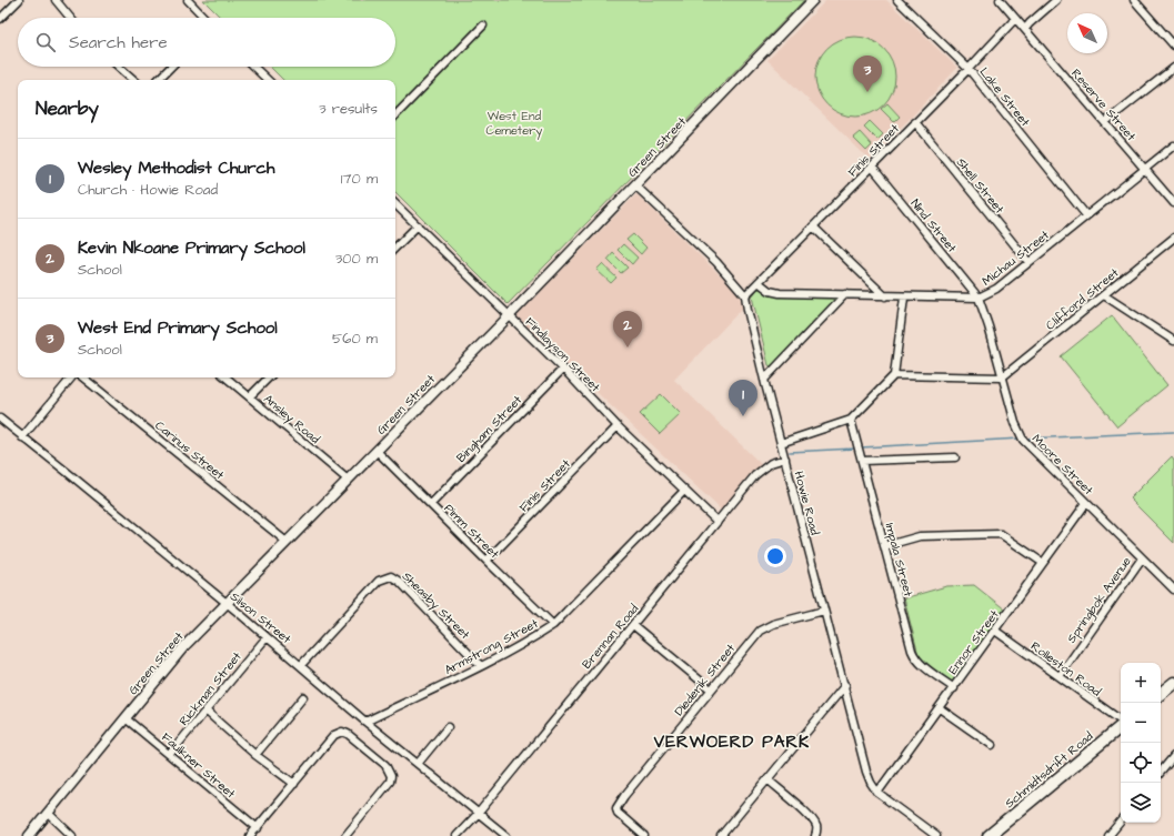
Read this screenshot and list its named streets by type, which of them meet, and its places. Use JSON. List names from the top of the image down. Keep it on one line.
{"streets":{"highway":["Schmidtsdrift Road"],"street":["Lake Street","Reserve Street","Green Street","Finis Street","Shell Street","Nind Street","Michau Street","Clifford Street","Findlayson Street","Ansley Road","Bingham Street","Carinus Street","Moore Street","Howie Road","Pimm Street","Impala Street","Springbok Avenue","Sheasby Street","Silson Street","Brennan Road","Ennor Street","Armstrong Street","Rolleston Road","Diederik Street","Rickman Street","Faulkner Street"]},"crossings":[["Lake Street","Finis Street"],["Lake Street","Michau Street"],["Reserve Street","Finis Street"],["Reserve Street","Michau Street"],["Green Street","Findlayson Street"],["Green Street","Ansley Road"],["Green Street","Carinus Street"],["Green Street","Pimm Street"],["Green Street","Silson Street"],["Green Street","Faulkner Street"],["Finis Street","Shell Street"],["Finis Street","Nind Street"],["Finis Street","Michau Street"],["Finis Street","Findlayson Street"],["Finis Street","Howie Road"],["Finis Street","Pimm Street"],["Shell Street","Michau Street"],["Nind Street","Michau Street"],["Nind Street","Moore Street"],["Michau Street","Moore Street"],["Clifford Street","Moore Street"],["Findlayson Street","Bingham Street"],["Findlayson Street","Brennan Road"],["Findlayson Street","Armstrong Street"],["Bingham Street","Pimm Street"],["Moore Street","Springbok Avenue"],["Moore Street","Ennor Street"],["Howie Road","Brennan Road"],["Howie Road","Ennor Street"],["Howie Road","Diederik Street"],["Pimm Street","Armstrong Street"],["Impala Street","Ennor Street"],["Springbok Avenue","Rolleston Road"],["Sheasby Street","Silson Street"],["Sheasby Street","Armstrong Street"],["Silson Street","Brennan Road"],["Silson Street","Armstrong Street"],["Silson Street","Rickman Street"],["Ennor Street","Rolleston Road"],["Rickman Street","Faulkner Street"]],"districts":["VERWOERD PARK"],"parks":["West End Cemetery"],"north":"top left","page":{"search":"Search here","pins":["3","2","1"],"heading":["Nearby","3 results"],"list":[{"mark":"1","name":"Wesley Methodist Church","note":"Church · Howie Road","value":"170 m"},{"mark":"2","name":"Kevin Nkoane Primary School","note":"School","value":"300 m"},{"mark":"3","name":"West End Primary School","note":"School","value":"560 m"}],"map_buttons":["+","−"]}}
